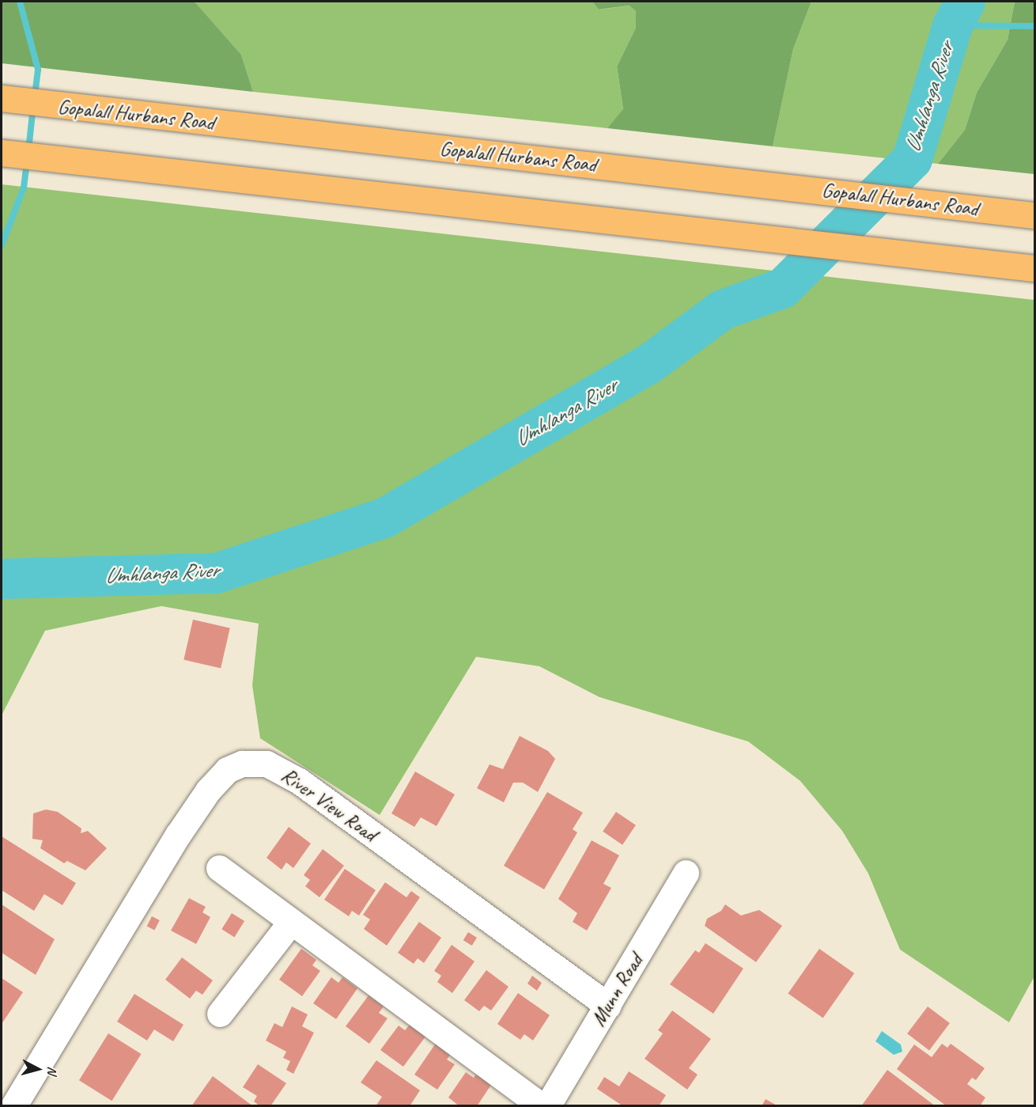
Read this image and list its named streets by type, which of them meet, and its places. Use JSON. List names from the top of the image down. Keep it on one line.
{"streets":{"main road":["Gopalall Hurbans Road"],"street":["River View Road","Munn Road"]},"crossings":[["River View Road","Munn Road"]],"water":["Umhlanga River"],"north":"right"}
